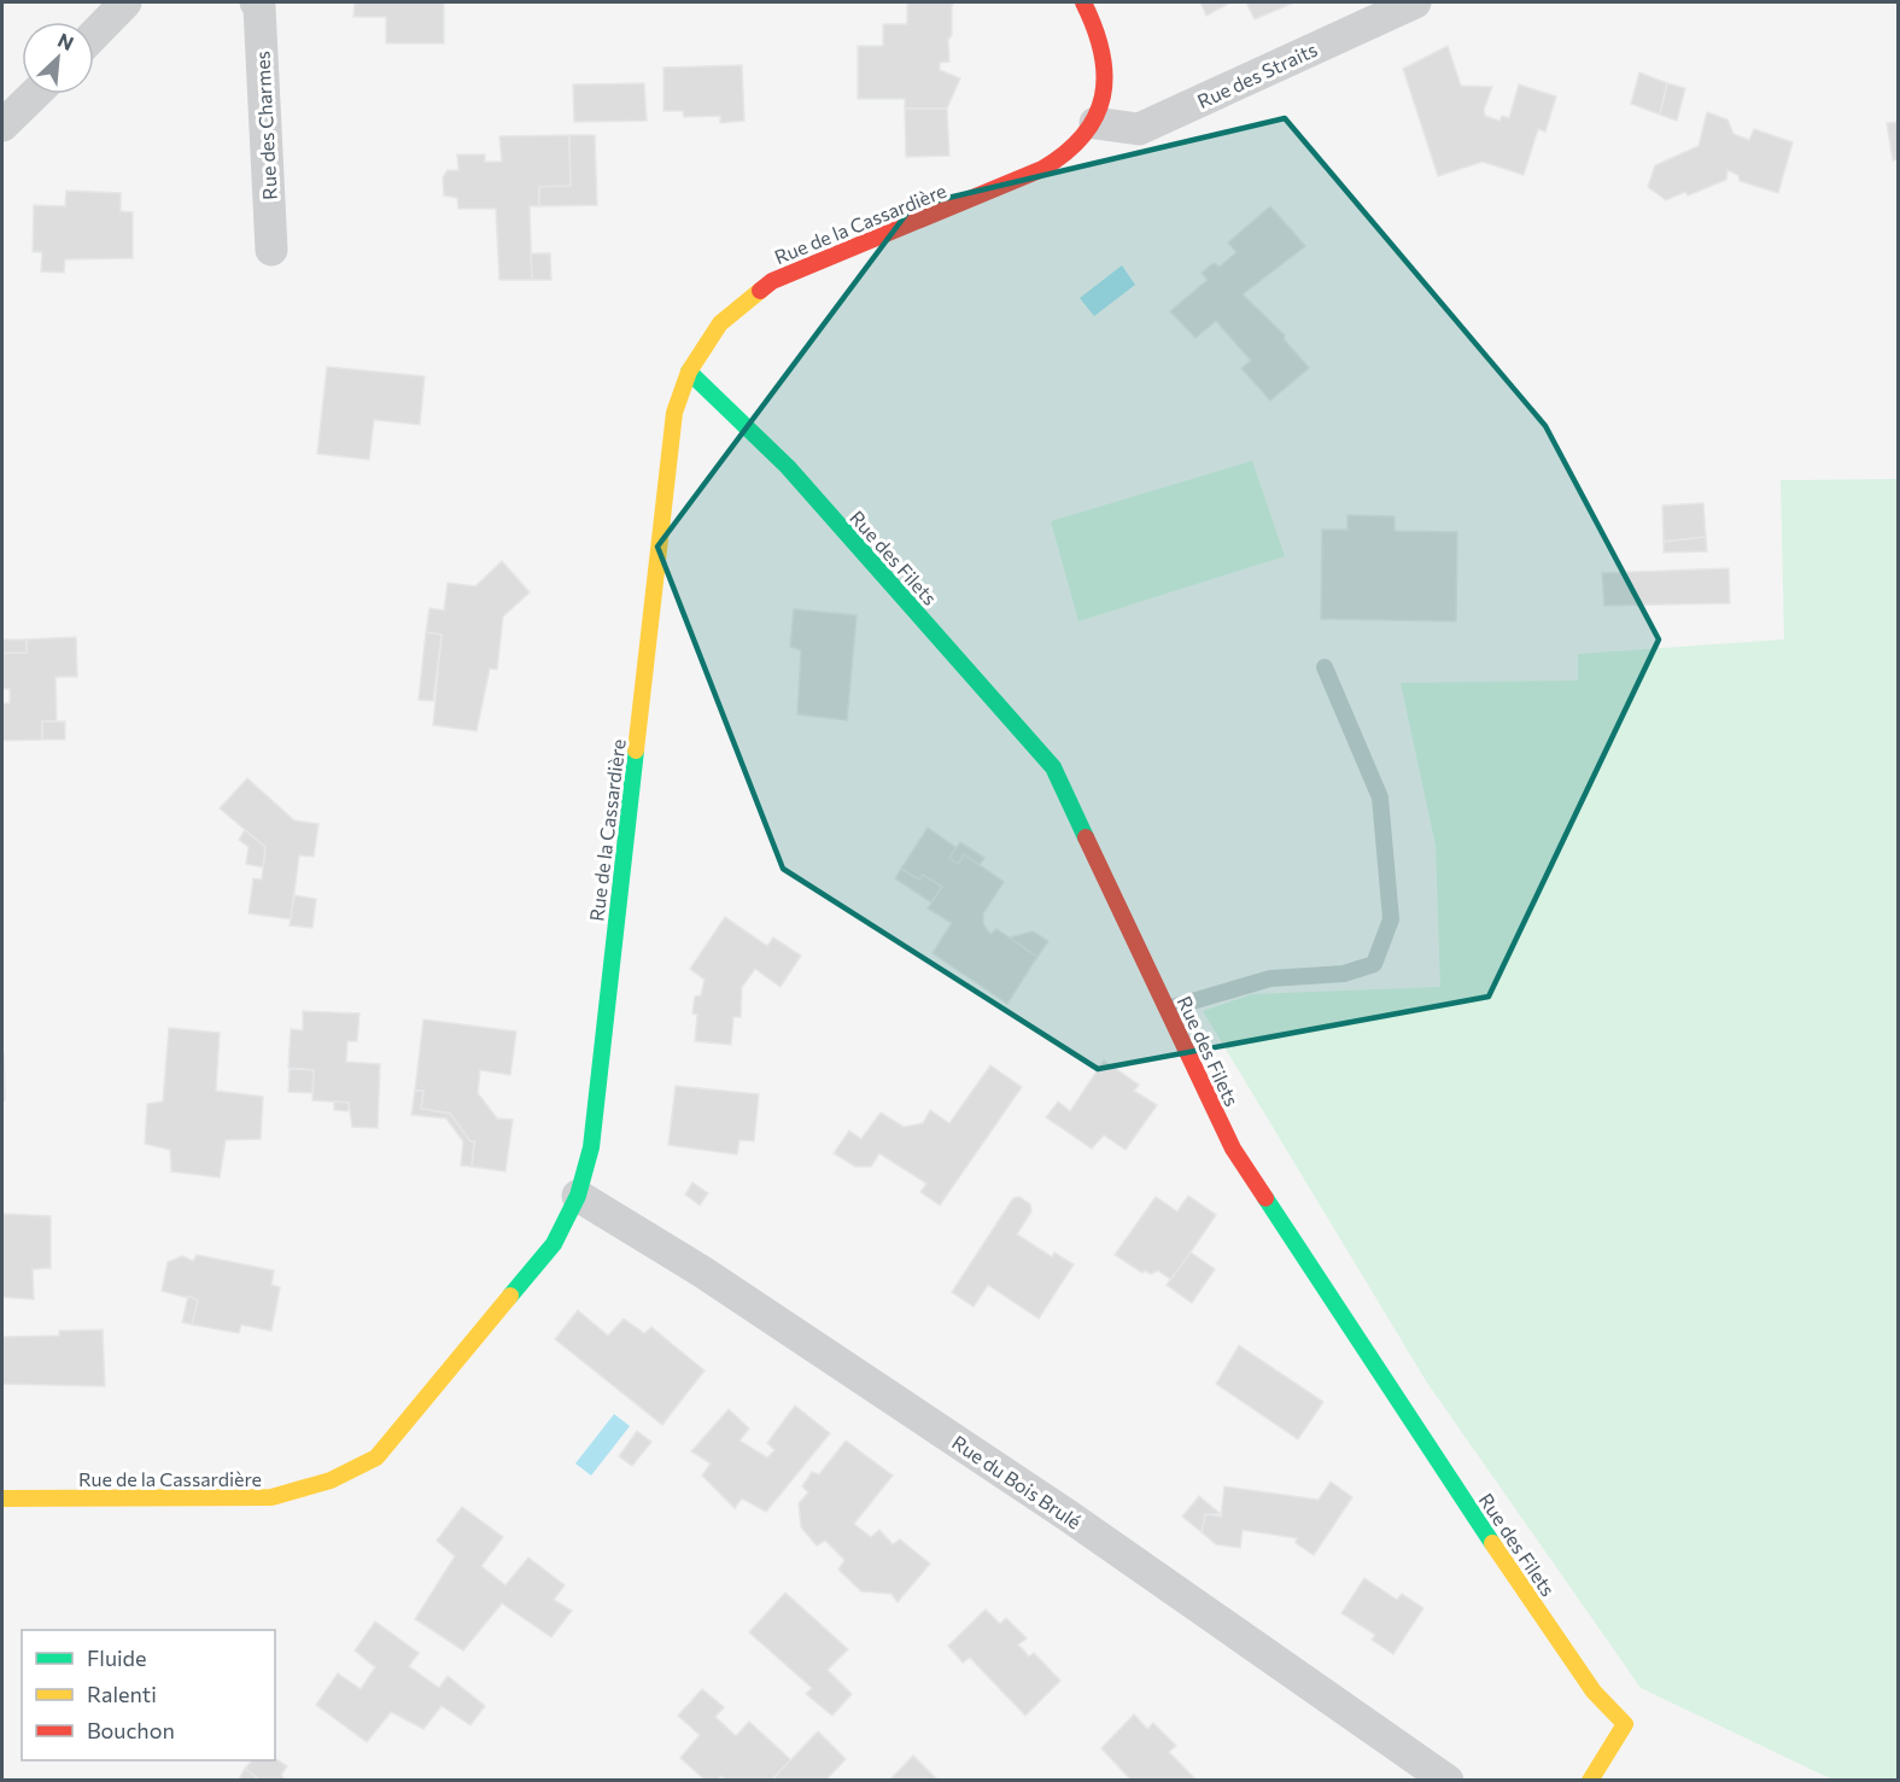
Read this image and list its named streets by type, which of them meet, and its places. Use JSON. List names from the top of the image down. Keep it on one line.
{"streets":{"street":["Rue des Straits","Rue des Charmes","Rue de la Cassardière","Rue des Filets","Rue du Bois Brulé"]},"crossings":[["Rue des Straits","Rue de la Cassardière"],["Rue de la Cassardière","Rue des Filets"],["Rue de la Cassardière","Rue du Bois Brulé"]],"legend":["Fluide","Ralenti","Bouchon"],"north":"top right"}
